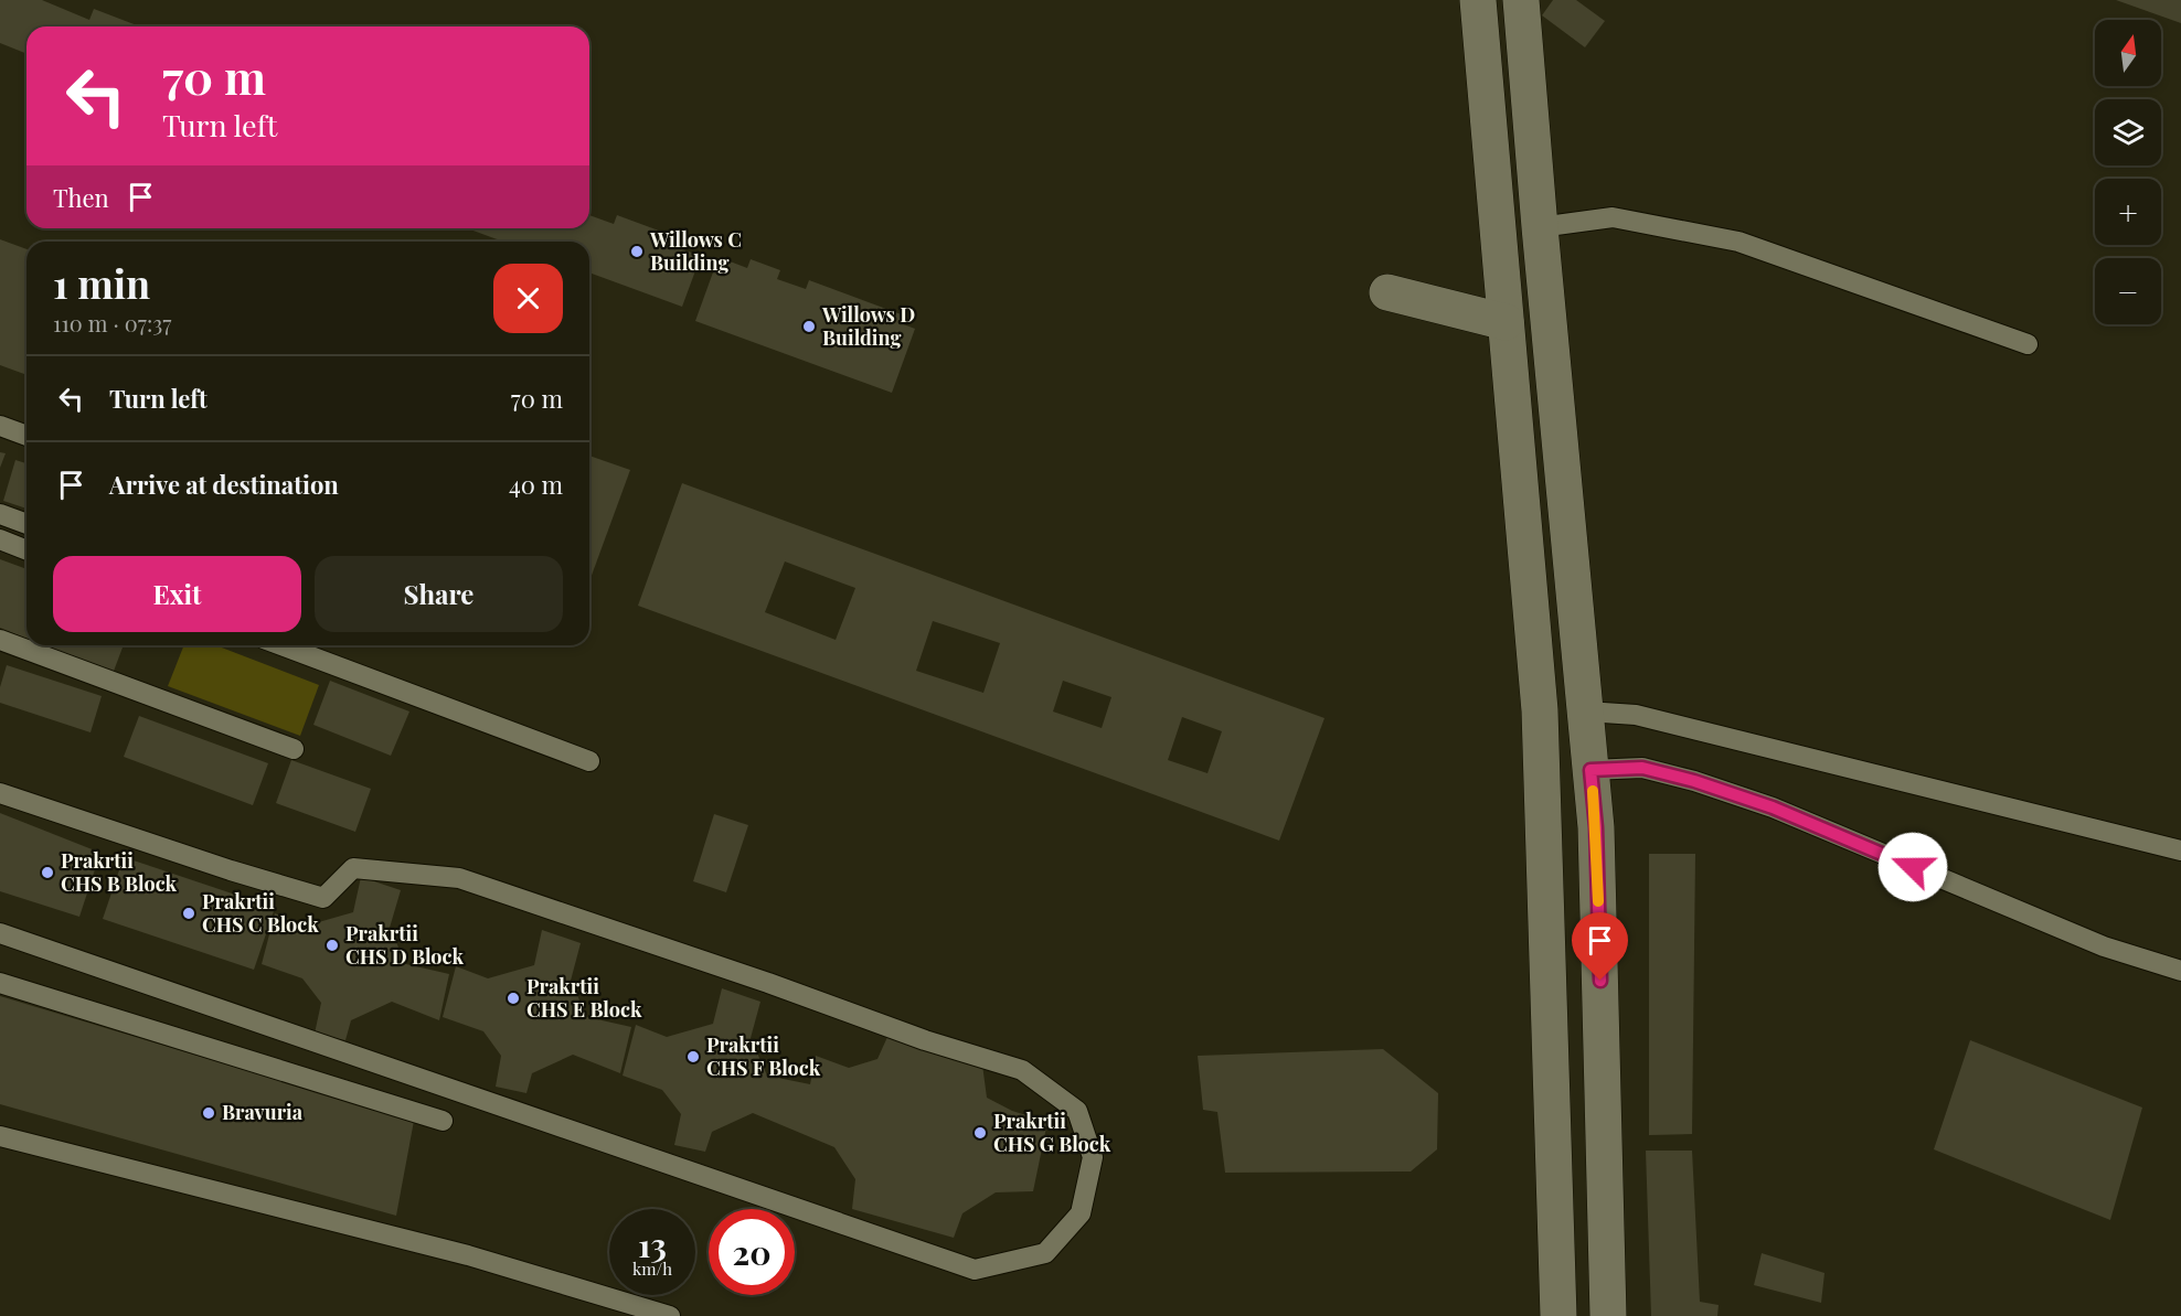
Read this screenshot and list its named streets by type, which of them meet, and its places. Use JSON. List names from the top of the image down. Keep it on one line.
{"places":["Willows C Building","Willows D Building","Prakrtii CHS B Block","Prakrtii CHS C Block","Prakrtii CHS D Block","Prakrtii CHS E Block","Prakrtii CHS F Block","Bravuria","Prakrtii CHS G Block"],"north":"top","page":{"map_buttons":["+","−"],"turn":["70 m","Turn left"],"then":"Then","heading":["1 min","110 m · 07:37"],"list":[{"name":"Turn left","value":"70 m"},{"name":"Arrive at destination","value":"40 m"}],"buttons":["Exit","Share"],"speed":"13 km/h","limit":"20"}}
